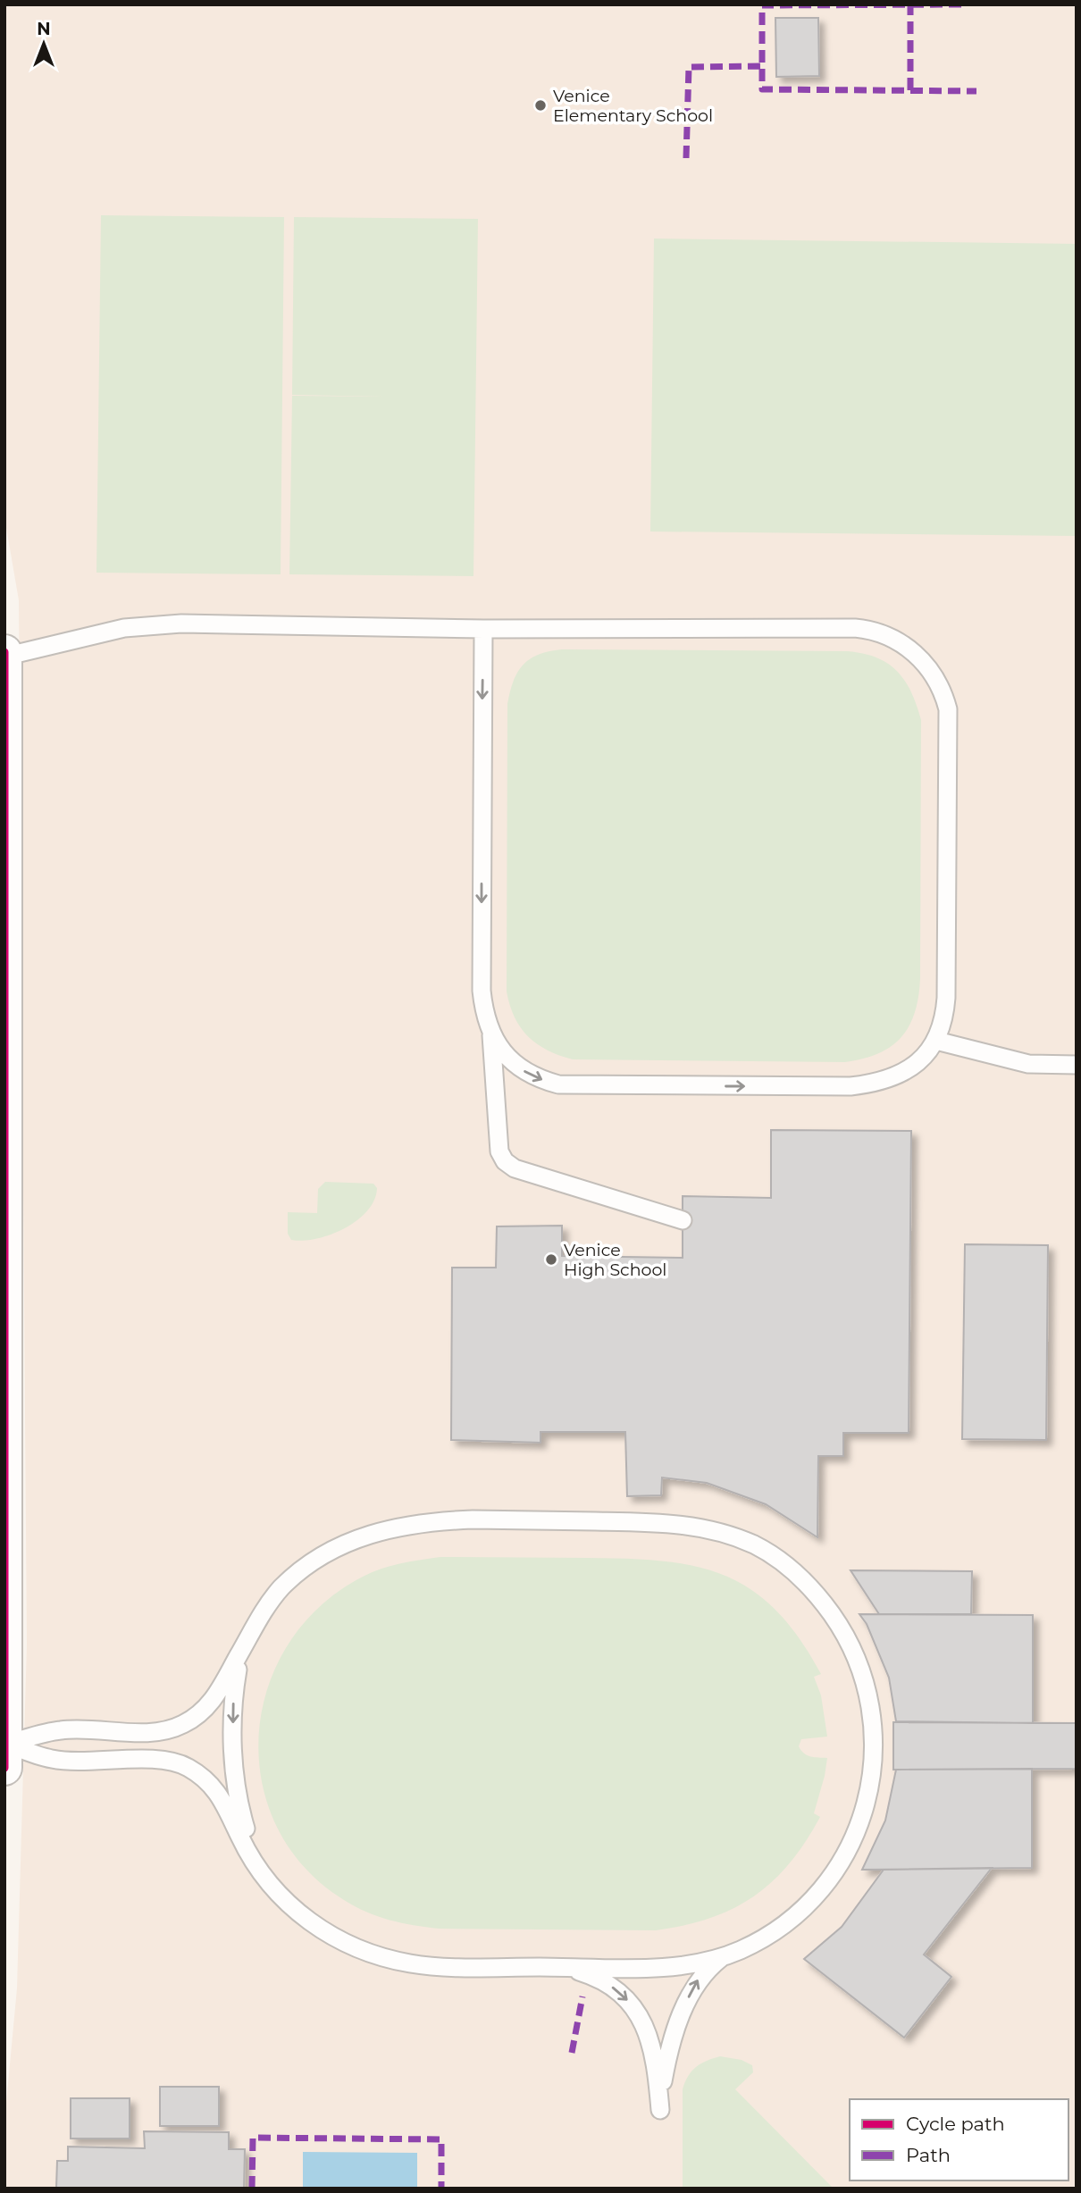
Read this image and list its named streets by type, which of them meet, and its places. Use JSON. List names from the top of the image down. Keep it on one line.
{"places":["Venice Elementary School","Venice High School"],"legend":["Cycle path","Path"],"north":"top"}
